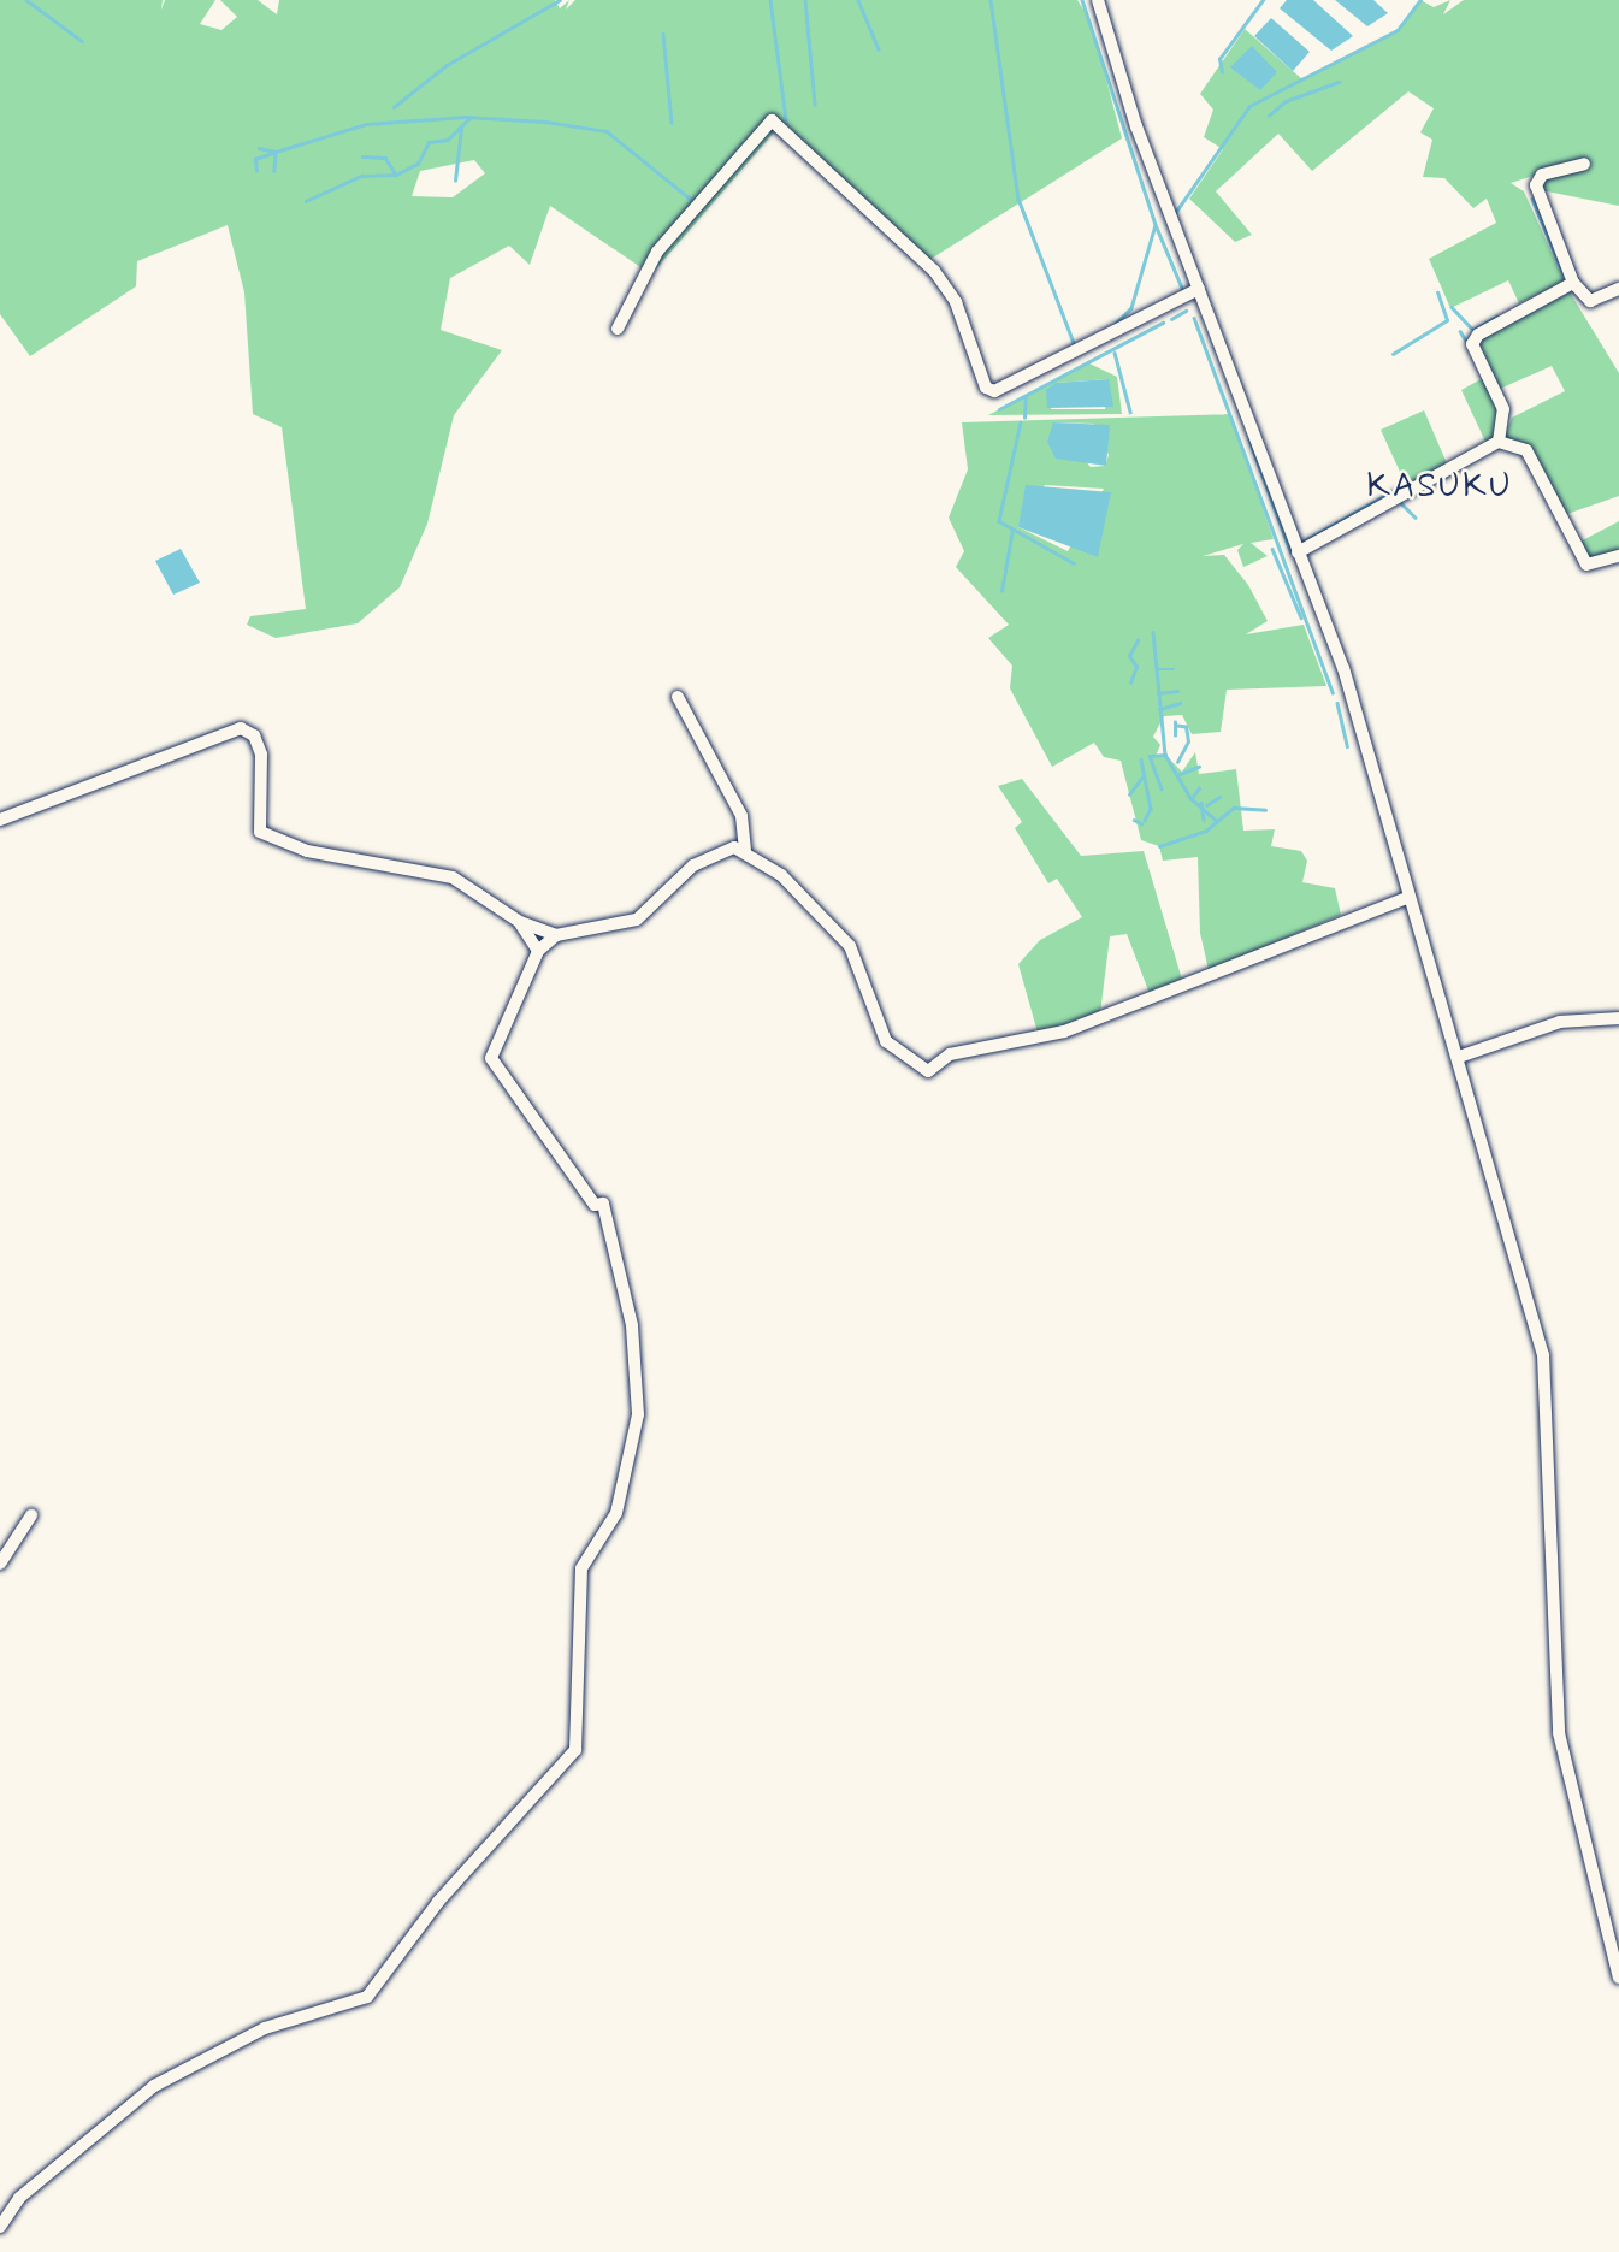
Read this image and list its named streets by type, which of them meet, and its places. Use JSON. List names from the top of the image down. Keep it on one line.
{"districts":["KASUKU"]}
